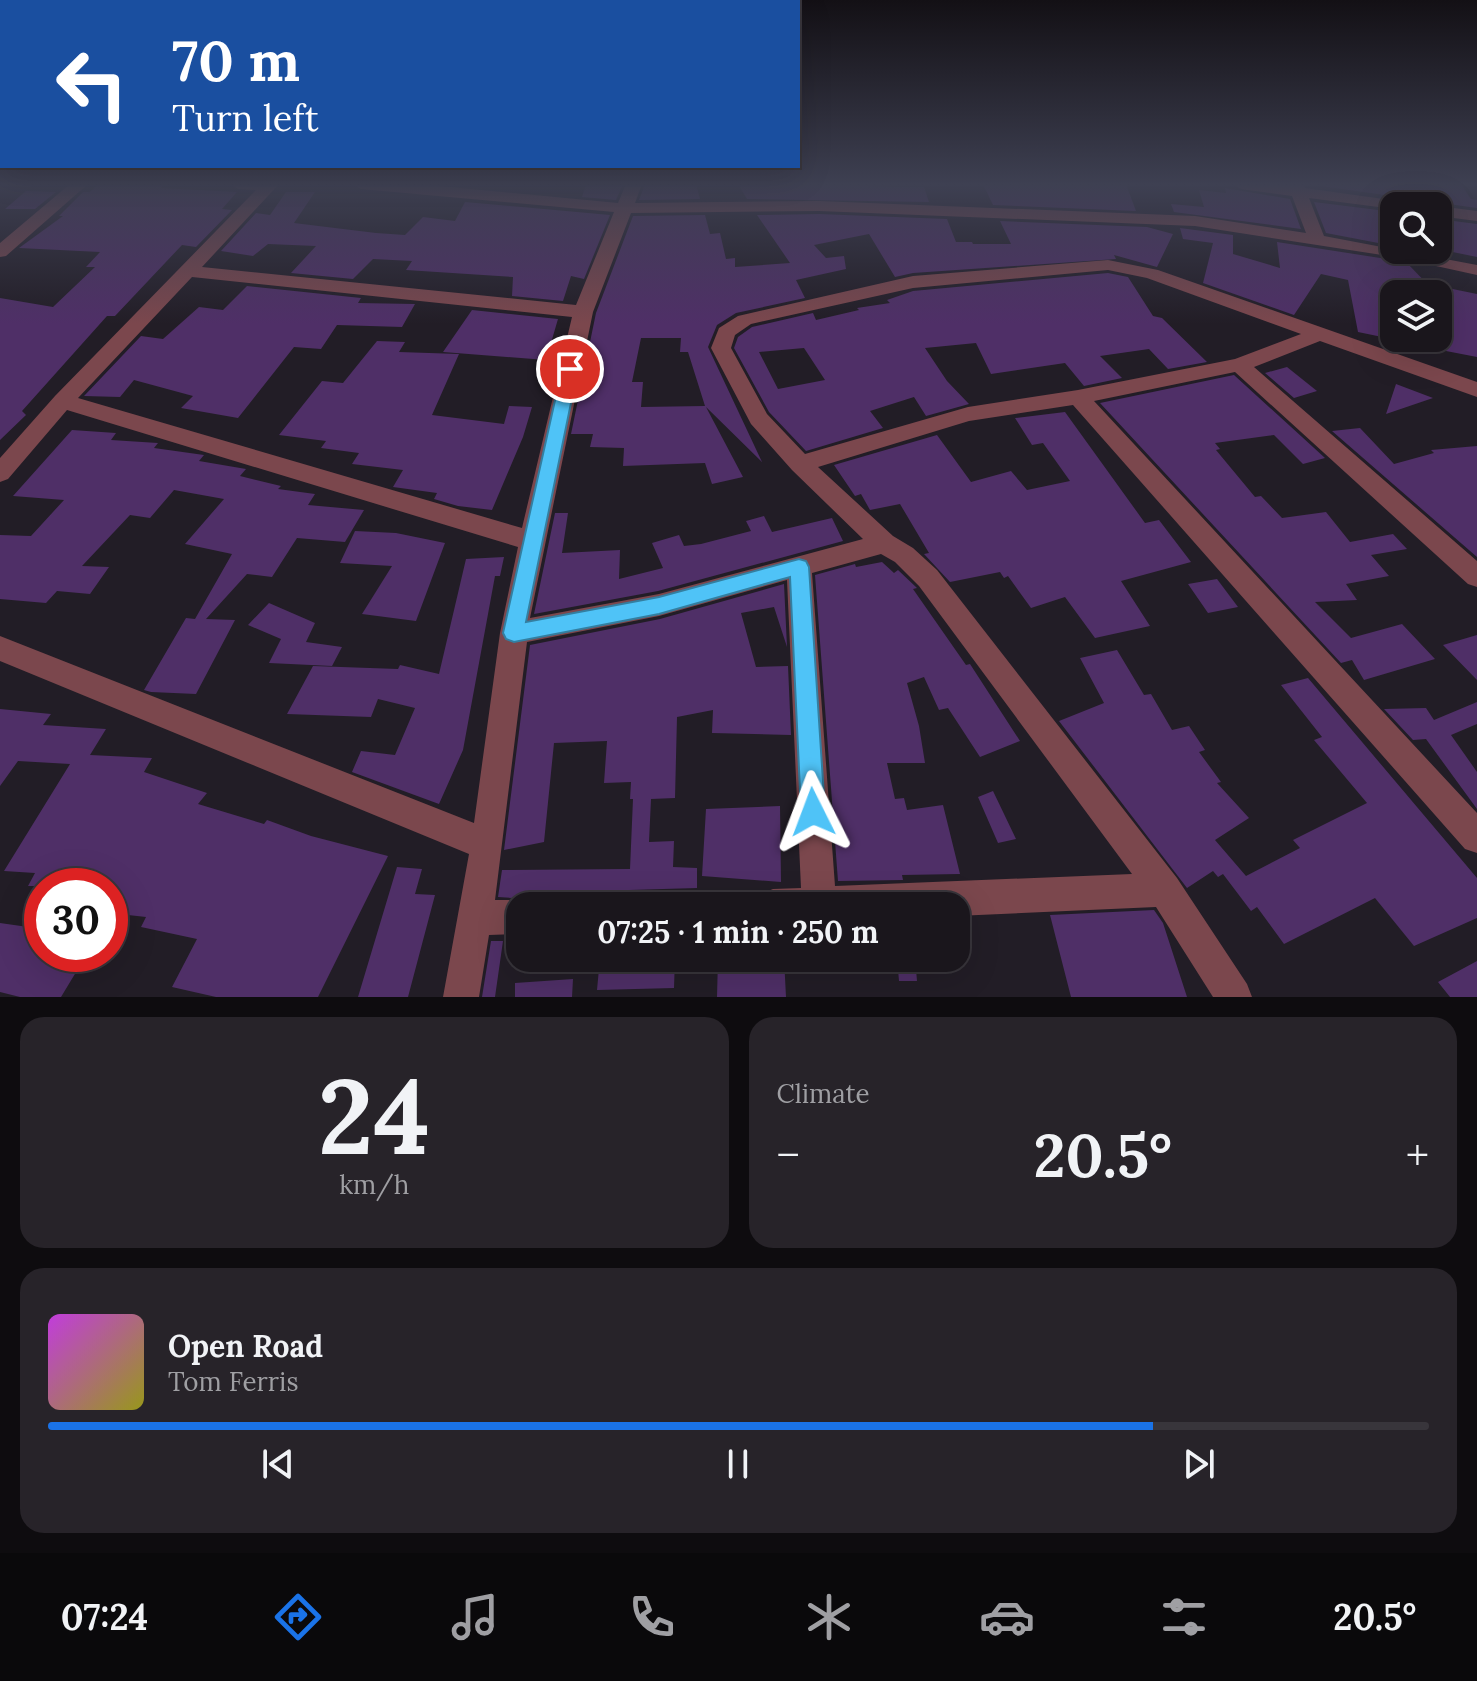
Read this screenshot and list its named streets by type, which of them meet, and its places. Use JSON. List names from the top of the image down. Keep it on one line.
{"page":{"turn":["70 m","Turn left"],"limit":"30","trip":"07:25 · 1 min · 250 m","tile":[["24","km/h"],"Climate"],"heat":["−","20.5°","+"],"song":["Open Road","Tom Ferris"],"tabs":["07:24","20.5°"]}}
